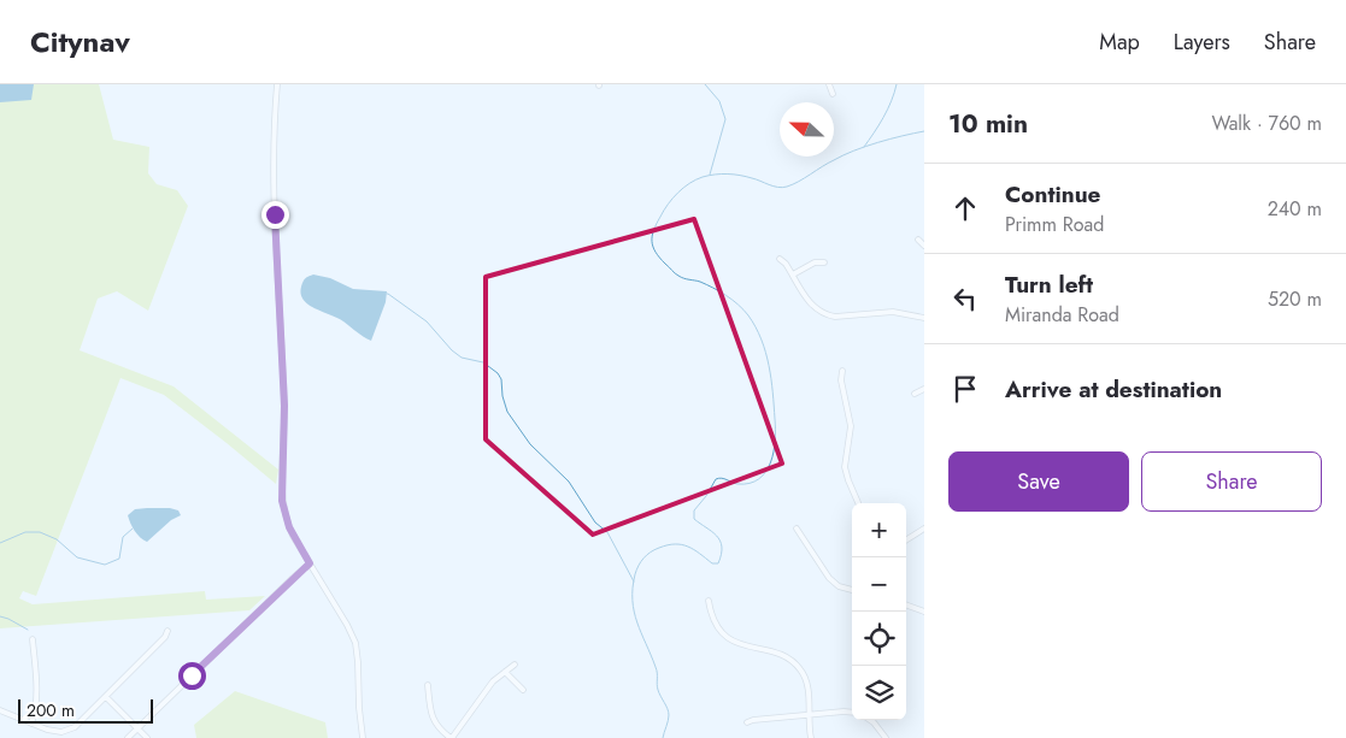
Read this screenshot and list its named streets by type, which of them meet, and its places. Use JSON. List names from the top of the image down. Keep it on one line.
{"scale_bar":"200 m","north":"left","page":{"header":"Citynav","nav":["Map","Layers","Share"],"heading":["10 min","Walk · 760 m"],"list":[["Continue","Primm Road","240 m"],["Turn left","Miranda Road","520 m"],"Arrive at destination"],"buttons":["Save","Share"],"map_buttons":["+","−"],"scale":"200 m"}}
